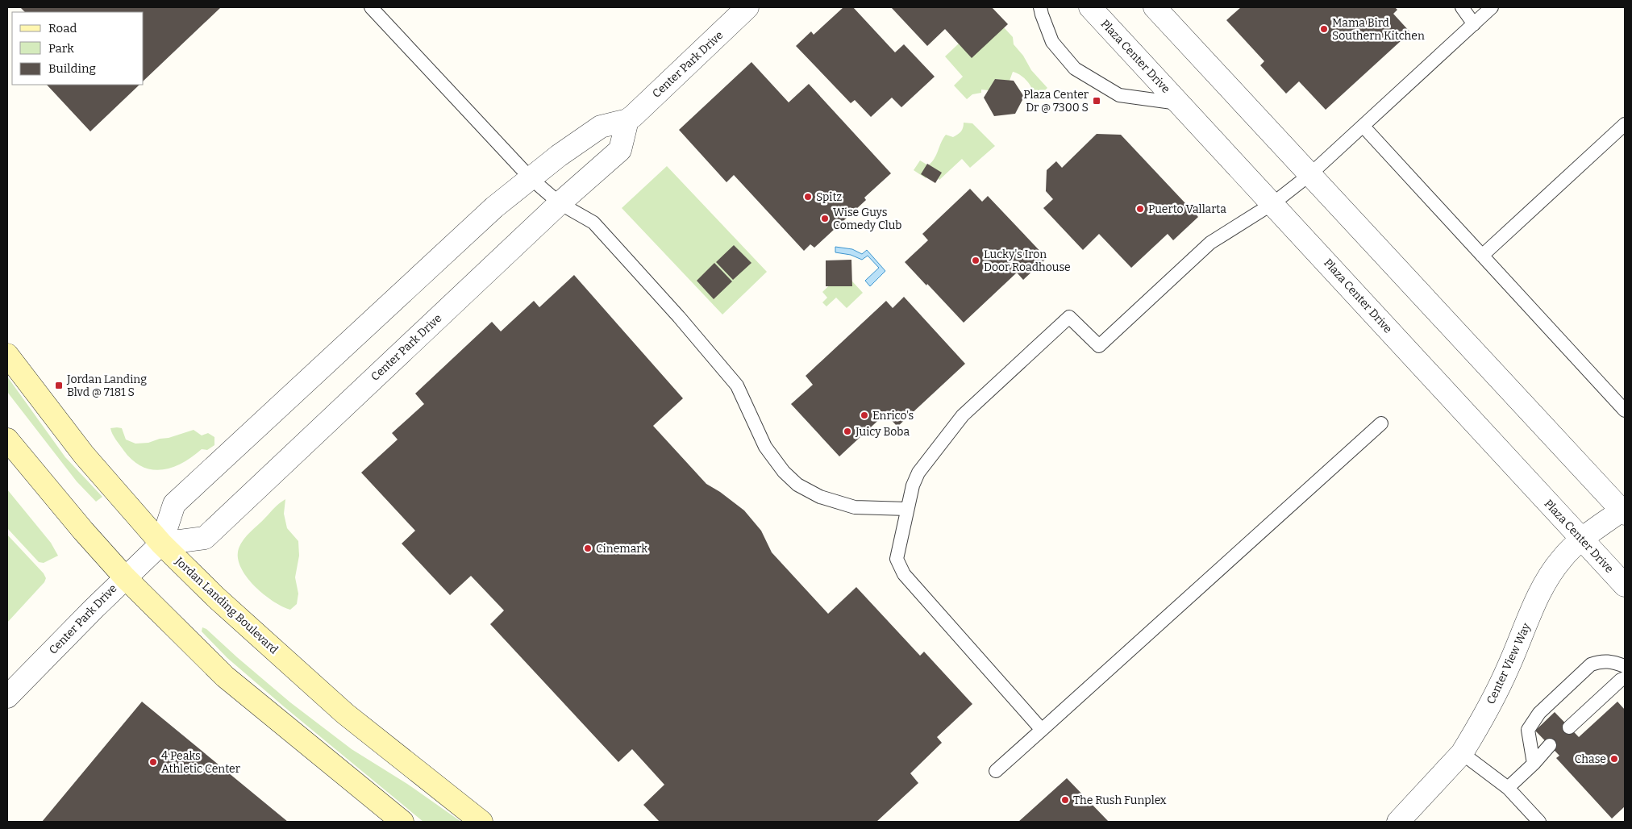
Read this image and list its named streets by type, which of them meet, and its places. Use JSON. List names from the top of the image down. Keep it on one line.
{"streets":{"main road":["Jordan Landing Boulevard"],"street":["Plaza Center Drive","Center Park Drive","Center View Way"]},"crossings":[["Plaza Center Drive","Center View Way"],["Center Park Drive","Jordan Landing Boulevard"]],"places":{"other":["Mama Bird Southern Kitchen","Spitz","Puerto Vallarta","Wise Guys Comedy Club","Lucky's Iron Door Roadhouse","Enrico's","Juicy Boba","Cinemark","Chase","4 Peaks Athletic Center","The Rush Funplex"],"transit":["Plaza Center Dr @ 7300 S","Jordan Landing Blvd @ 7181 S"]},"legend":["Road","Park","Building"]}
